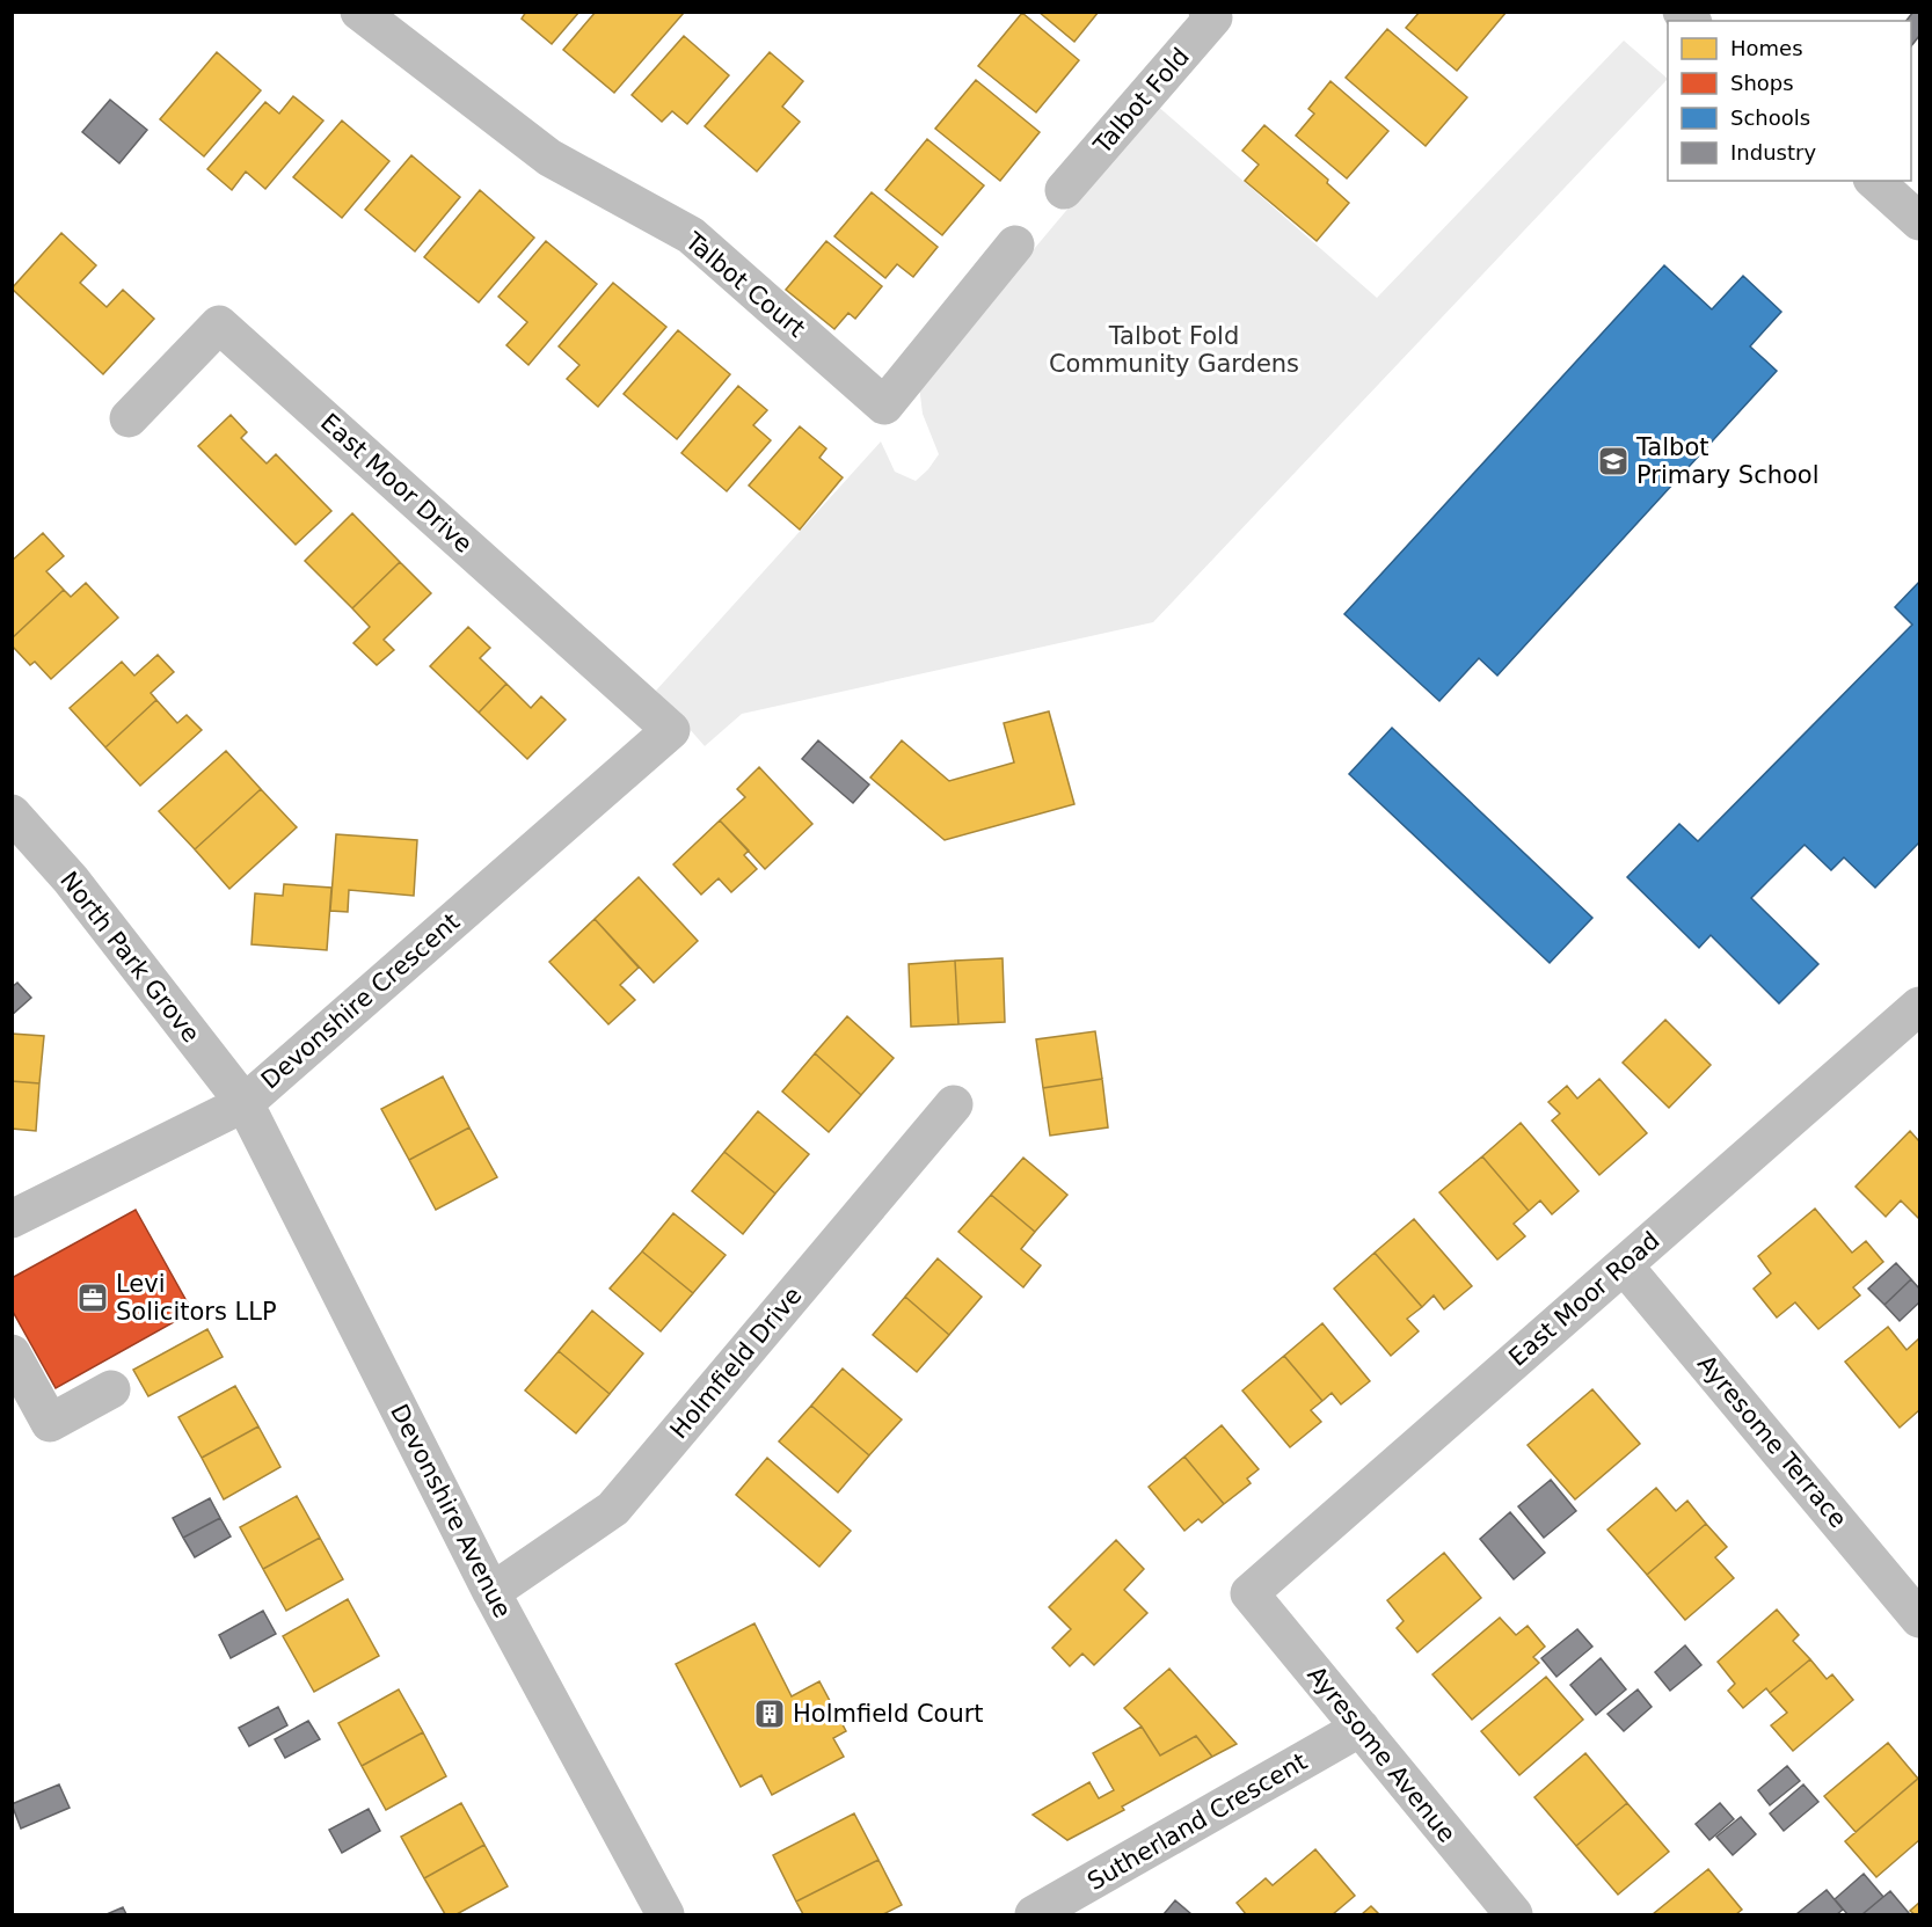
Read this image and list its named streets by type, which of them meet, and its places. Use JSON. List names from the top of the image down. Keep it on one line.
{"streets":{"street":["Talbot Fold","Talbot Court","East Moor Drive","North Park Grove","Devonshire Crescent","East Moor Road","Holmfield Drive","Ayresome Terrace","Devonshire Avenue","Ayresome Avenue","Sutherland Crescent"]},"crossings":[["East Moor Drive","Devonshire Crescent"],["North Park Grove","Devonshire Crescent"],["North Park Grove","Devonshire Avenue"],["Devonshire Crescent","Devonshire Avenue"],["East Moor Road","Ayresome Terrace"],["East Moor Road","Ayresome Avenue"],["Holmfield Drive","Devonshire Avenue"],["Ayresome Avenue","Sutherland Crescent"]],"parks":["Talbot Fold Community Gardens"],"places":{"school or university":["Talbot Primary School"],"office":["Levi Solicitors LLP"],"building":["Holmfield Court"]},"legend":["Homes","Shops","Schools","Industry"]}
